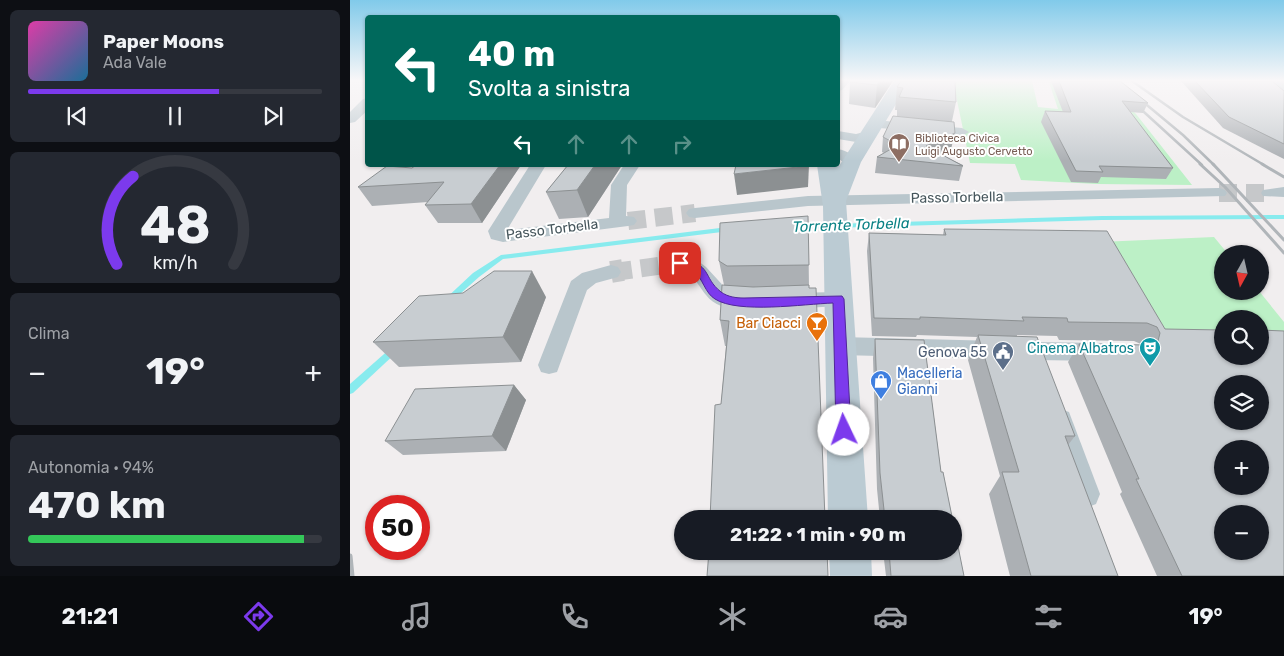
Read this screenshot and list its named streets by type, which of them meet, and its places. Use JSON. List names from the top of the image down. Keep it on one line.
{"streets":{"street":["Passo Torbella"]},"water":["Torrente Torbella"],"places":{"library":["Biblioteca Civica Luigi Augusto Cervetto"],"bar":["Bar Ciacci"],"theatre":["Cinema Albatros"],"public building":["Genova 55"],"shop":["Macelleria Gianni"]},"north":"bottom","page":{"turn":["40 m","Svolta a sinistra"],"song":["Paper Moons","Ada Vale"],"map_buttons":["+","−"],"tile":["Clima",["Autonomia · 94%","470 km"]],"heat":["−","19°","+"],"limit":"50","trip":"21:22 · 1 min · 90 m","tabs":["21:21","19°"],"gauge":["48","km/h"]}}
